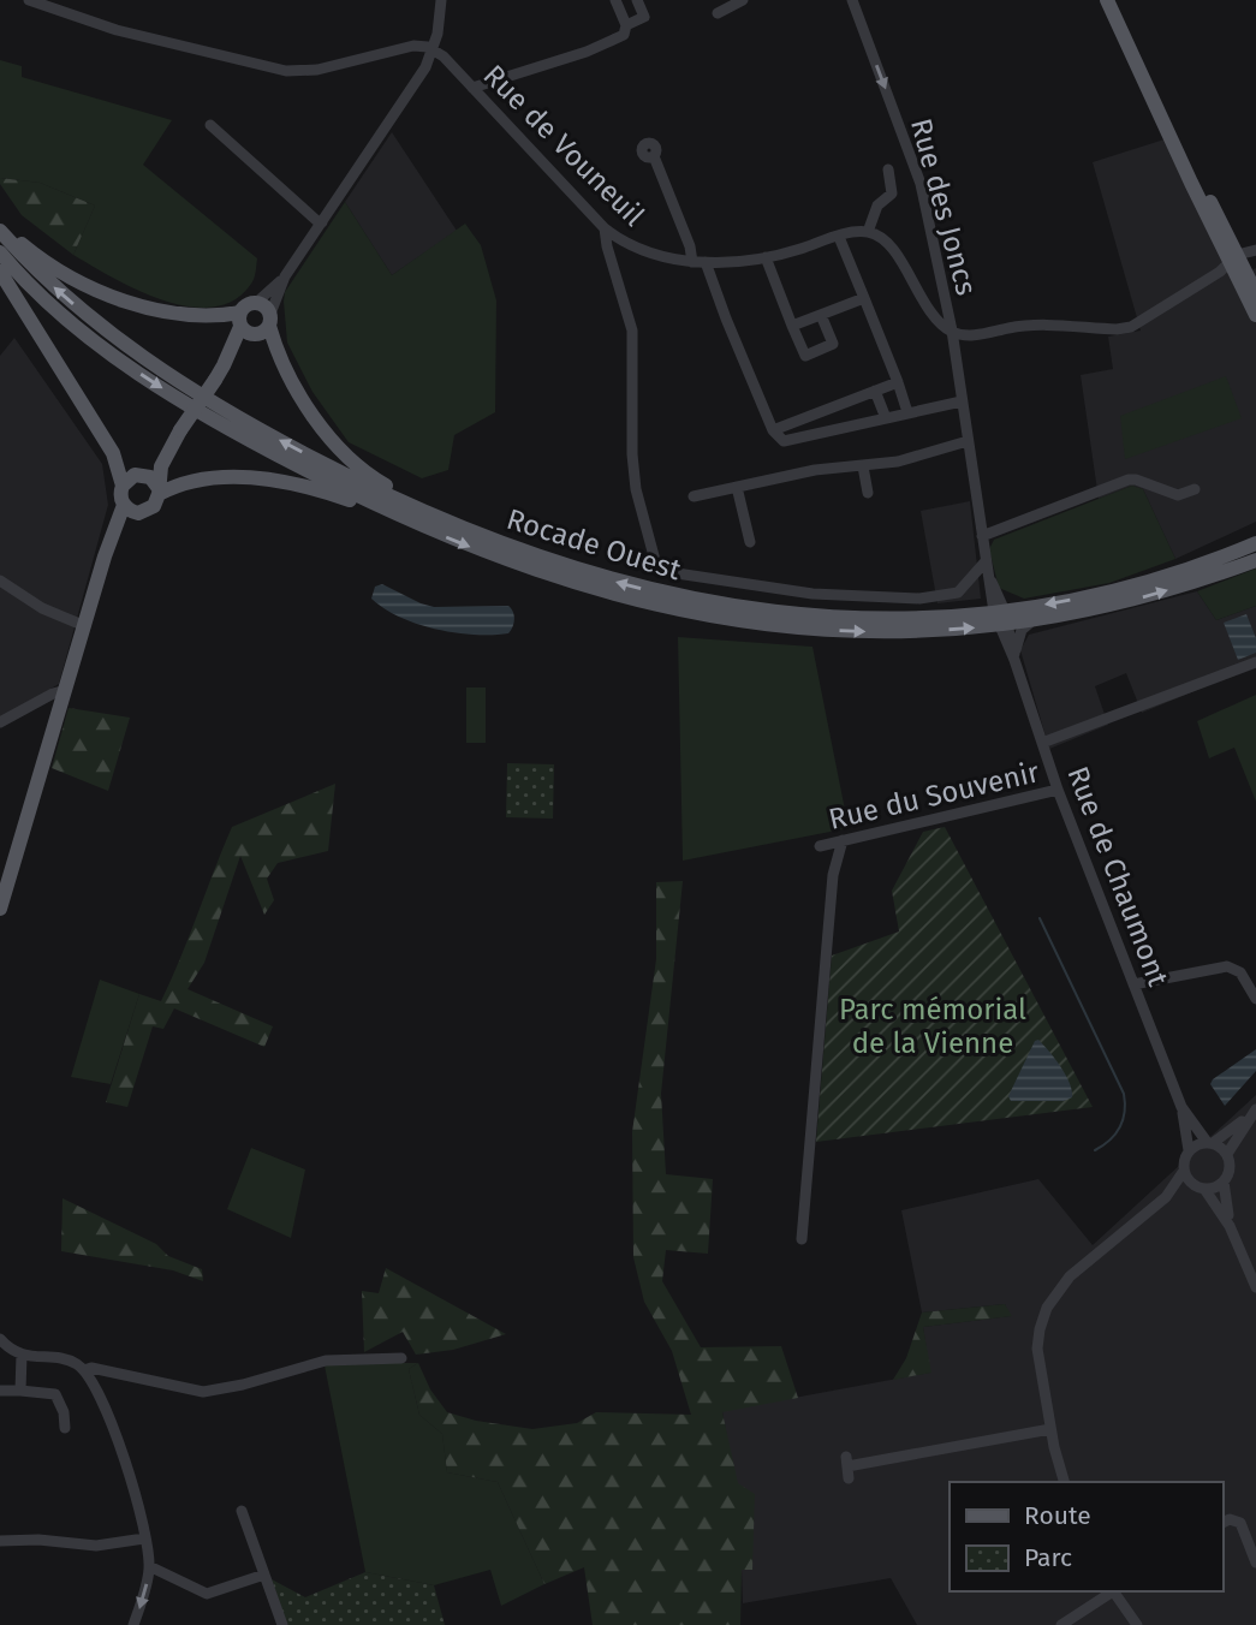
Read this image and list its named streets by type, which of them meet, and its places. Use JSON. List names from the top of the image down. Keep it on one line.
{"streets":{"main road":["Rocade Ouest"],"street":["Rue de Vouneuil","Rue des Joncs","Rue du Souvenir","Rue de Chaumont"]},"crossings":[["Rue des Joncs","Rue de Chaumont"],["Rocade Ouest","Rue de Chaumont"],["Rue du Souvenir","Rue de Chaumont"]],"parks":["Parc mémorial de la Vienne"],"legend":["Route","Parc"]}
